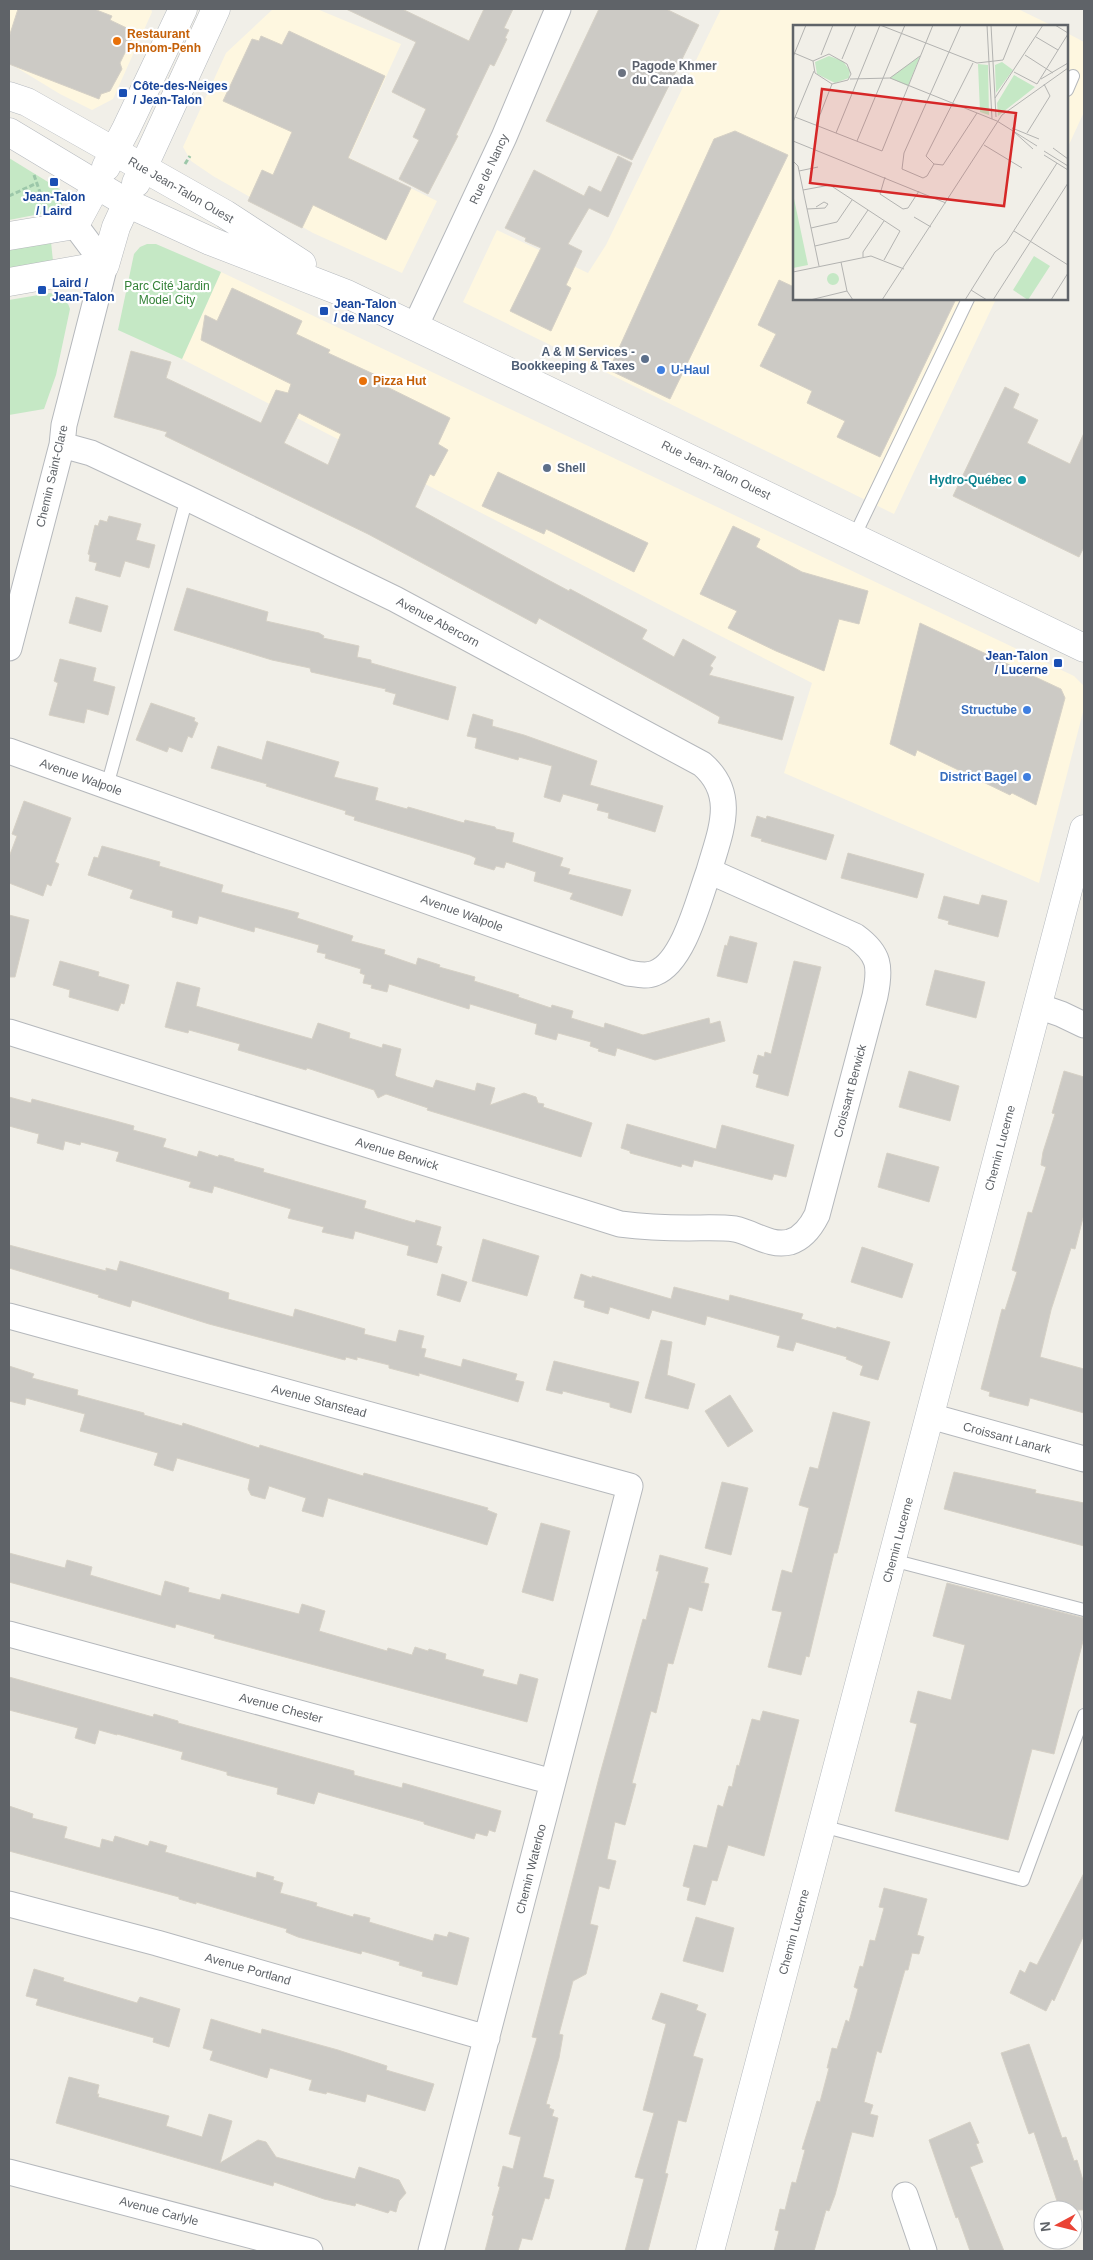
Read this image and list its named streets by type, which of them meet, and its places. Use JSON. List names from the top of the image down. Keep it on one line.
{"streets":{"main road":["Rue Jean-Talon Ouest","Chemin Lucerne"],"street":["Rue de Nancy","Chemin Saint-Clare","Avenue Abercorn","Avenue Walpole","Croissant Berwick","Avenue Berwick","Avenue Stanstead","Croissant Lanark","Avenue Chester","Chemin Waterloo","Avenue Portland","Avenue Carlyle"]},"crossings":[["Rue de Nancy","Rue Jean-Talon Ouest"],["Chemin Saint-Clare","Avenue Abercorn"],["Avenue Abercorn","Avenue Walpole"],["Avenue Abercorn","Croissant Berwick"],["Avenue Walpole","Croissant Berwick"],["Croissant Berwick","Avenue Berwick"],["Chemin Lucerne","Croissant Lanark"],["Avenue Stanstead","Chemin Waterloo"],["Avenue Chester","Chemin Waterloo"],["Chemin Waterloo","Avenue Portland"]],"parks":["Parc Cité Jardin Model City"],"places":{"other":["Restaurant Phnom-Penh","Pagode Khmer du Canada","A & M Services - Bookkeeping & Taxes","U-Haul","Pizza Hut","Shell","Hydro-Québec","Structube","District Bagel"],"transit":["Côte-des-Neiges / Jean-Talon","Jean-Talon / Laird","Laird / Jean-Talon","Jean-Talon / de Nancy","Jean-Talon / Lucerne"]},"north":"left"}
